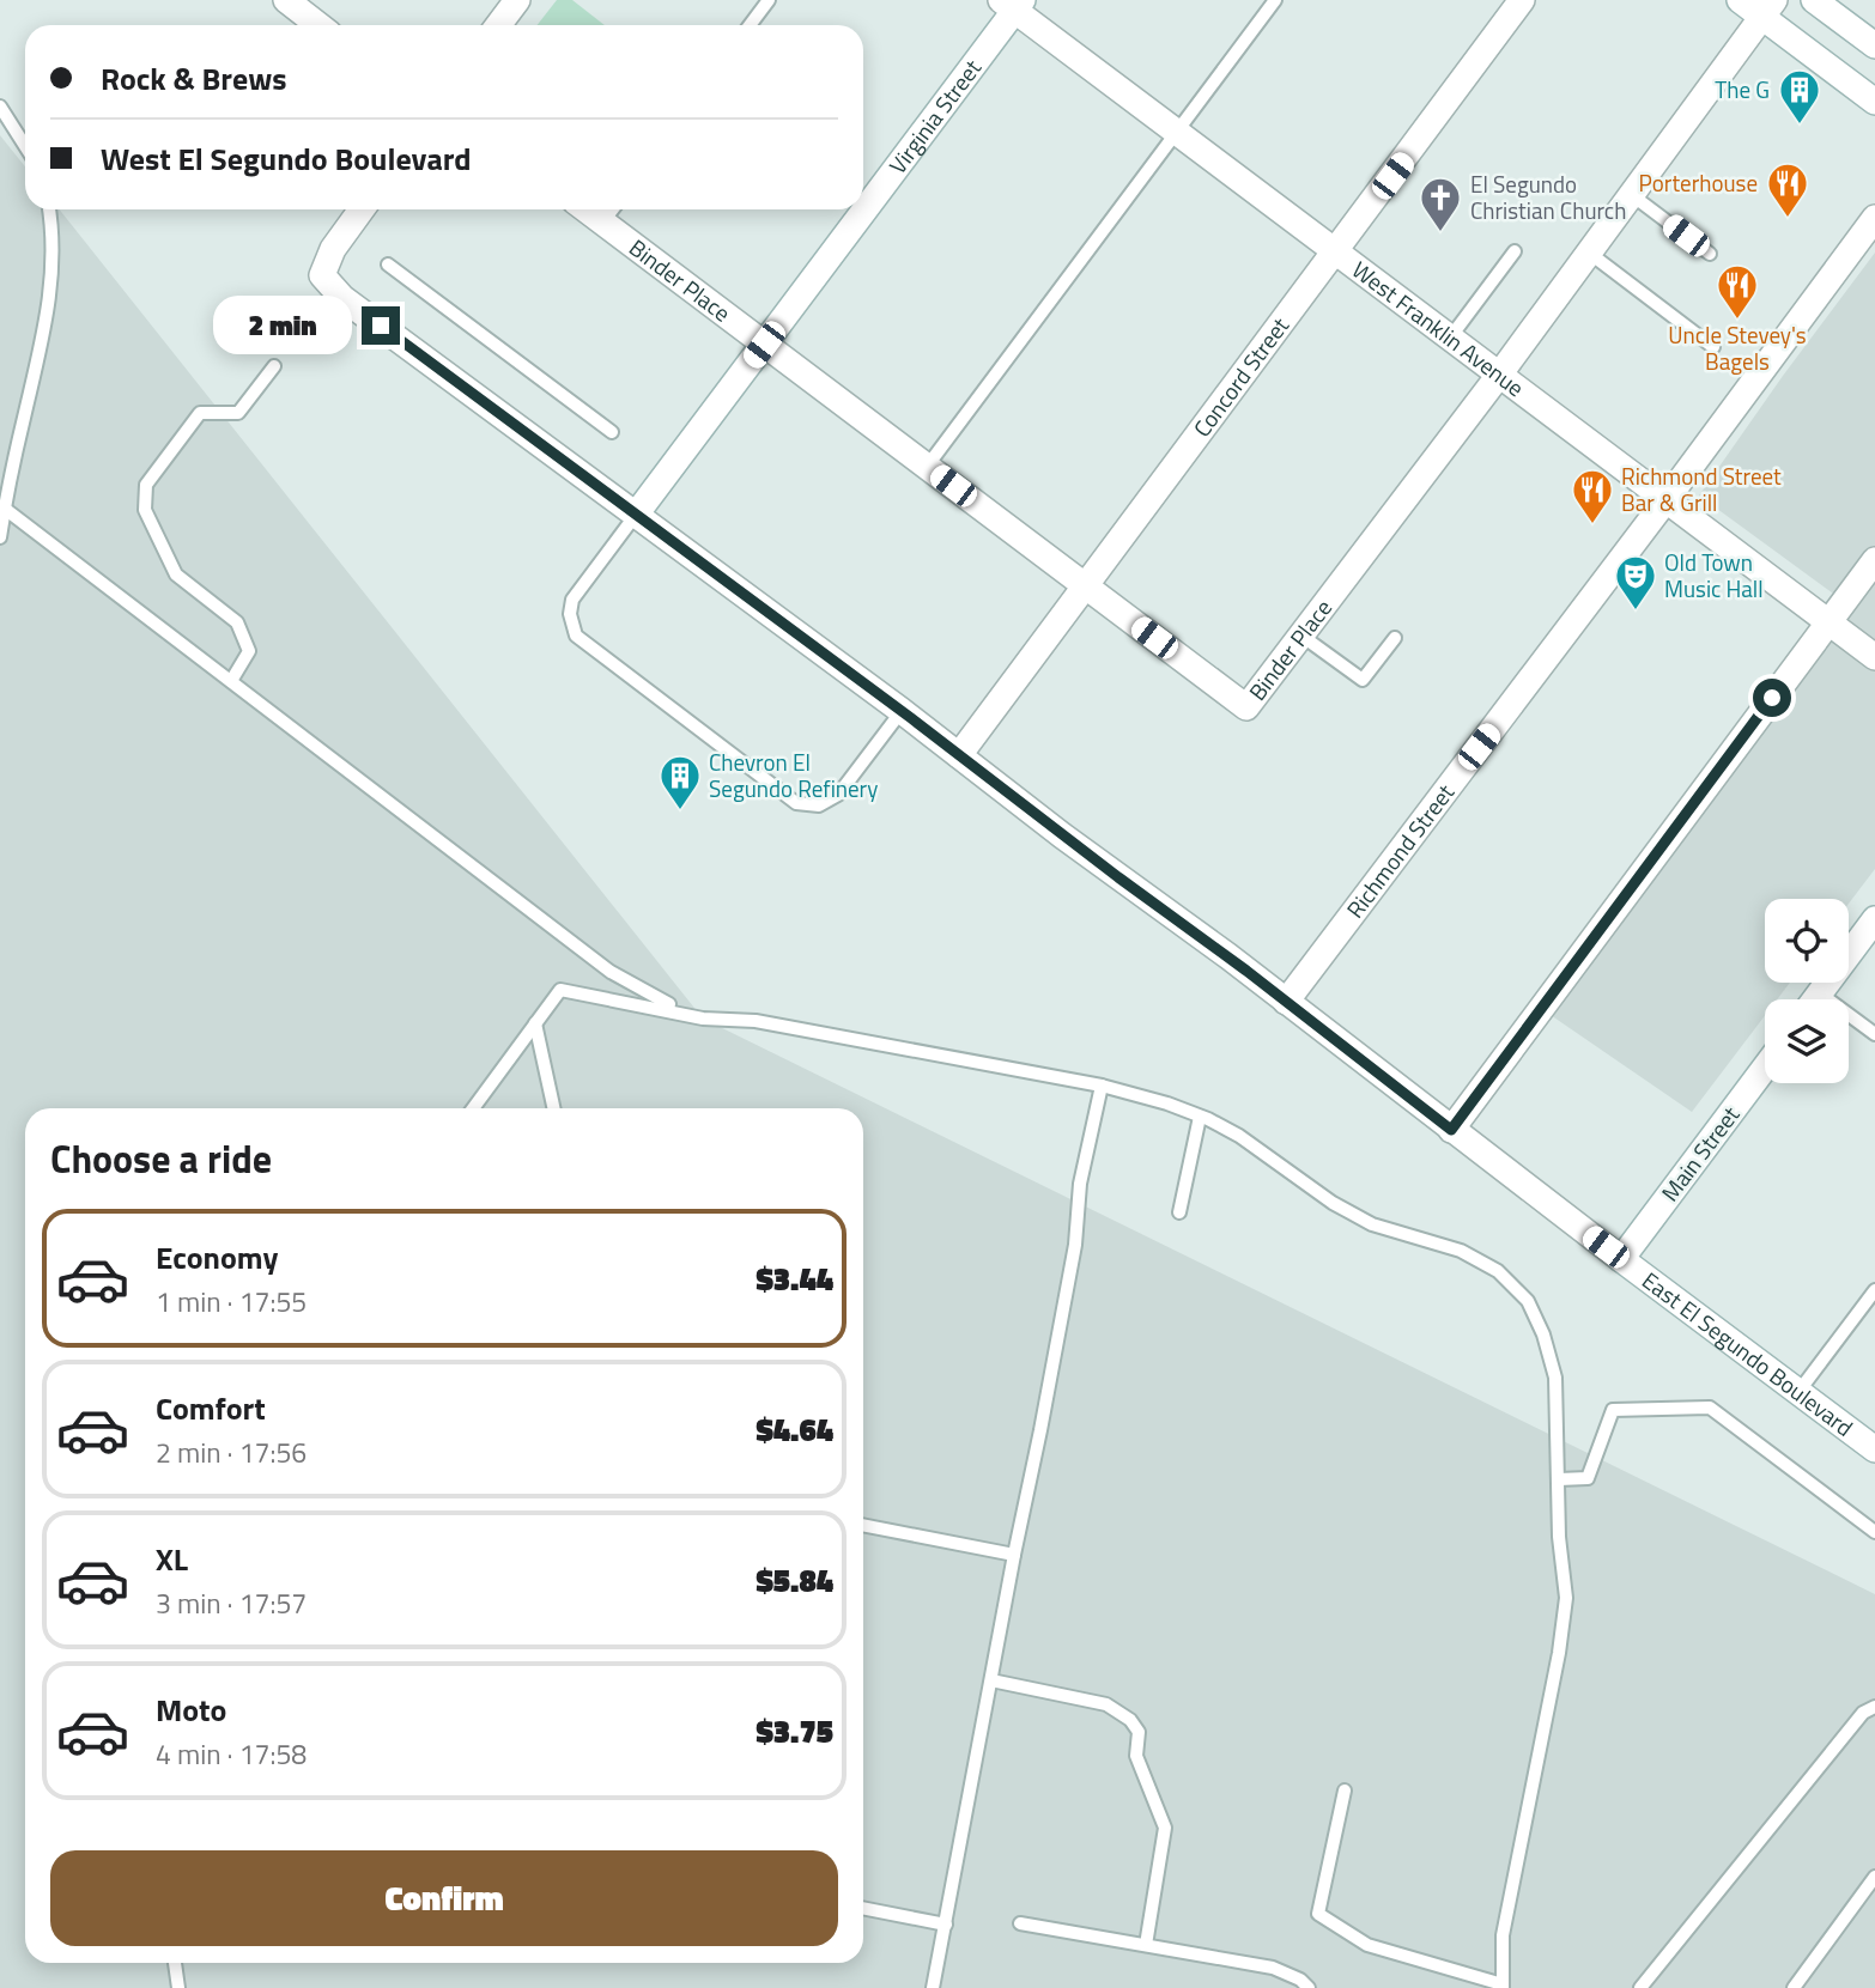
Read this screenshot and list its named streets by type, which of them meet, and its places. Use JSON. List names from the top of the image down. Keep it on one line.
{"streets":{"street":["Virginia Street","Binder Place","West Franklin Avenue","Concord Street","Richmond Street","Main Street","East El Segundo Boulevard"]},"crossings":[["Virginia Street","Binder Place"],["Virginia Street","West Franklin Avenue"],["Virginia Street","East El Segundo Boulevard"],["Binder Place","West Franklin Avenue"],["Binder Place","Concord Street"],["West Franklin Avenue","Concord Street"],["West Franklin Avenue","Richmond Street"],["Concord Street","East El Segundo Boulevard"],["Richmond Street","East El Segundo Boulevard"],["Main Street","East El Segundo Boulevard"]],"places":{"building":["The G","Chevron El Segundo Refinery"],"restaurant":["Porterhouse","Uncle Stevey's Bagels","Richmond Street Bar & Grill"],"church":["El Segundo Christian Church"],"theatre":["Old Town Music Hall"]},"page":{"banner":["Rock & Brews","West El Segundo Boulevard"],"bubble":"2 min","heading":"Choose a ride","list":[{"name":"Economy","note":"1 min · 17:55","value":"$3.44"},{"name":"Comfort","note":"2 min · 17:56","value":"$4.64"},{"name":"XL","note":"3 min · 17:57","value":"$5.84"},{"name":"Moto","note":"4 min · 17:58","value":"$3.75"}],"buttons":"Confirm"}}
